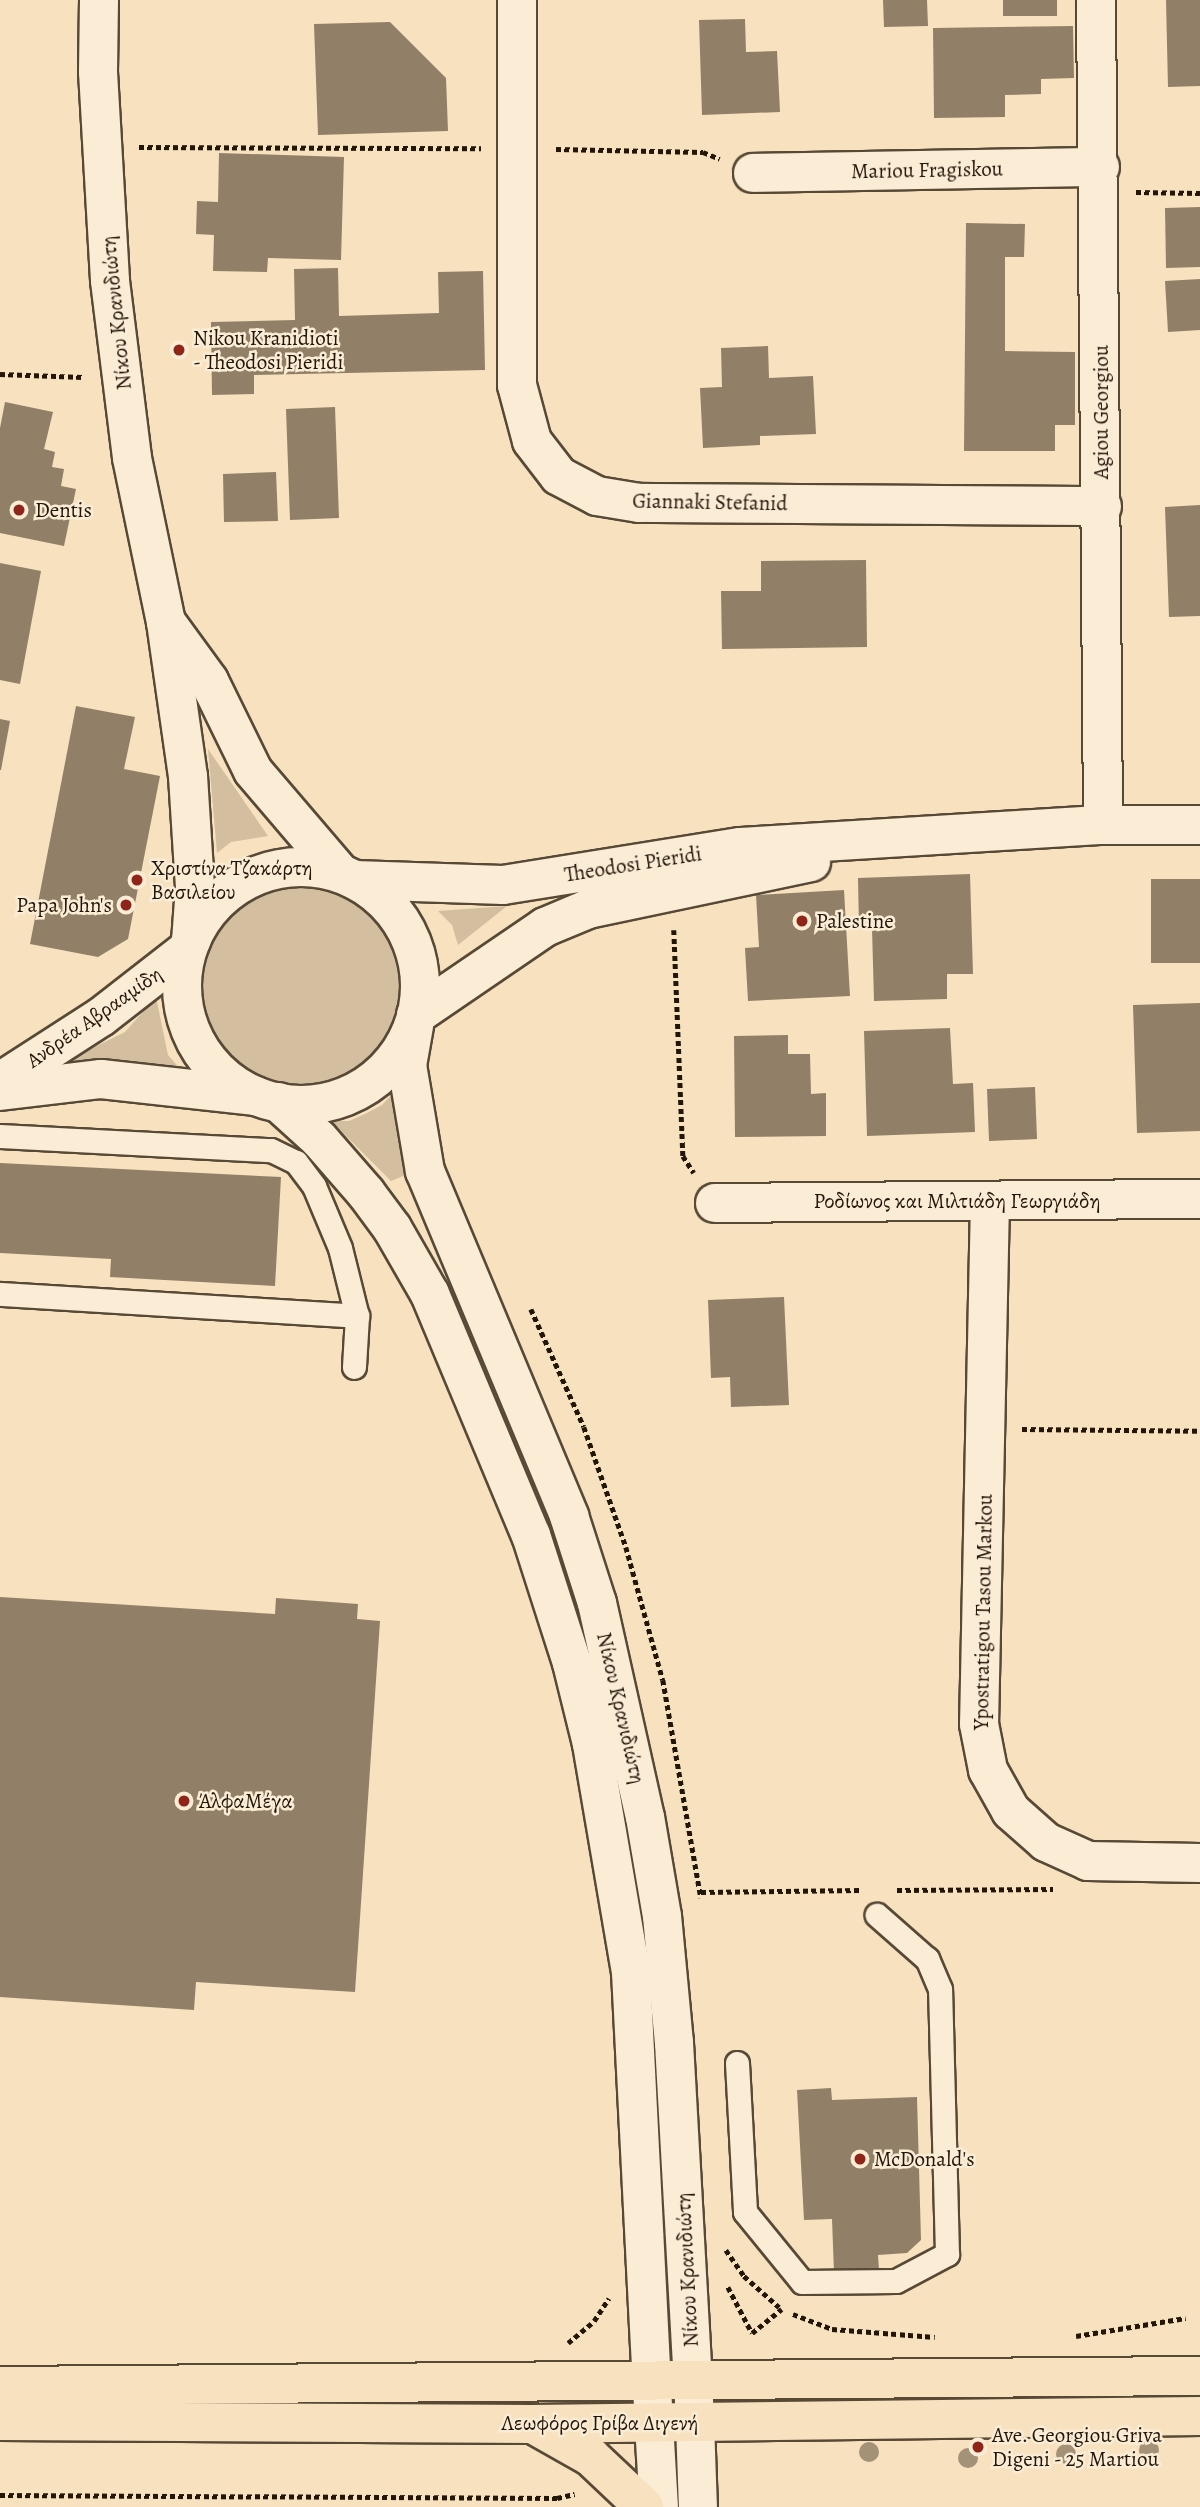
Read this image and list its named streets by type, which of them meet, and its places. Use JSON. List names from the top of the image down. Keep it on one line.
{"streets":{"main road":["Λεωφόρος Γρίβα Διγενή"],"street":["Mariou Fragiskou","Νίκου Κρανιδιώτη","Agiou Georgiou","Giannaki Stefanid","Theodosi Pieridi","Ανδρέα Αβρααμίδη","Ροδίωνος και Μιλτιάδη Γεωργιάδη","Ypostratigou Tasou Markou"]},"crossings":[["Mariou Fragiskou","Agiou Georgiou"],["Νίκου Κρανιδιώτη","Theodosi Pieridi"],["Νίκου Κρανιδιώτη","Ανδρέα Αβρααμίδη"],["Νίκου Κρανιδιώτη","Λεωφόρος Γρίβα Διγενή"],["Agiou Georgiou","Giannaki Stefanid"],["Agiou Georgiou","Theodosi Pieridi"],["Theodosi Pieridi","Ανδρέα Αβρααμίδη"],["Ροδίωνος και Μιλτιάδη Γεωργιάδη","Ypostratigou Tasou Markou"]],"places":["Nikou Kranidioti - Theodosi Pieridi","Dentis","Χριστίνα Τζακάρτη Βασιλείου","Papa John's","Palestine","ΆλφαΜέγα","McDonald's","Ave. Georgiou Griva Digeni - 25 Martiou"]}
